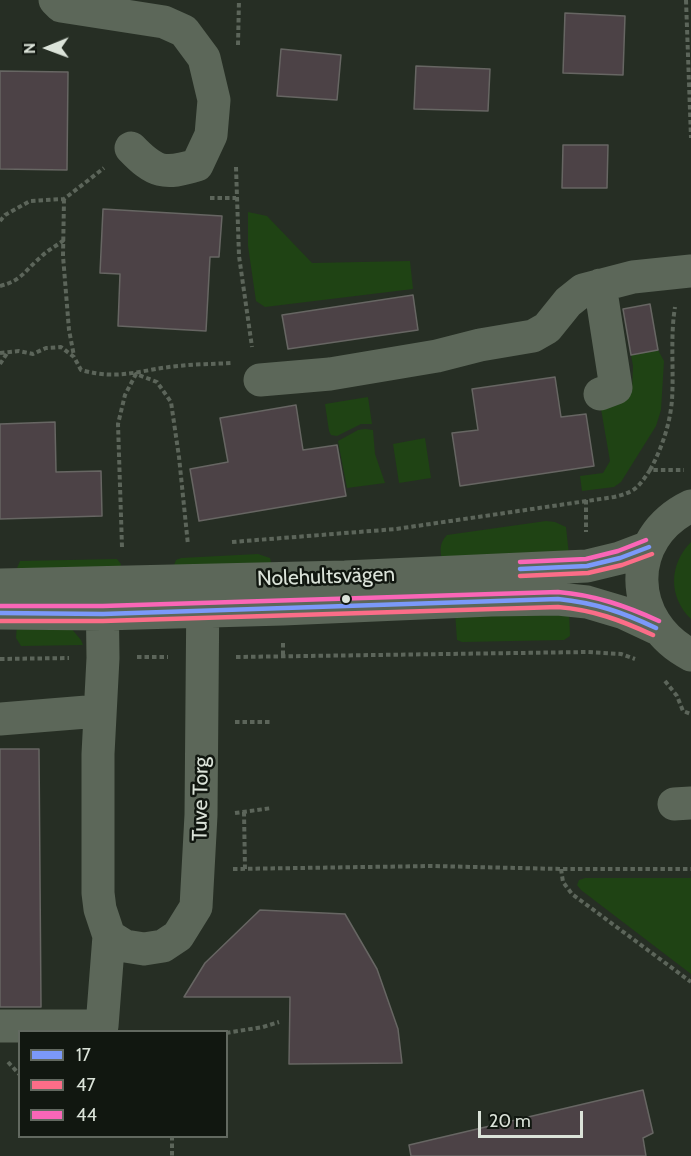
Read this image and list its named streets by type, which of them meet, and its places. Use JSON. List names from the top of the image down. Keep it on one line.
{"streets":{"street":["Nolehultsvägen","Tuve Torg"]},"crossings":[["Nolehultsvägen","Tuve Torg"]],"lines":["transit line 44","transit line 17","transit line 47"],"legend":["17","47","44"],"scale_bar":"20 m","north":"left"}
